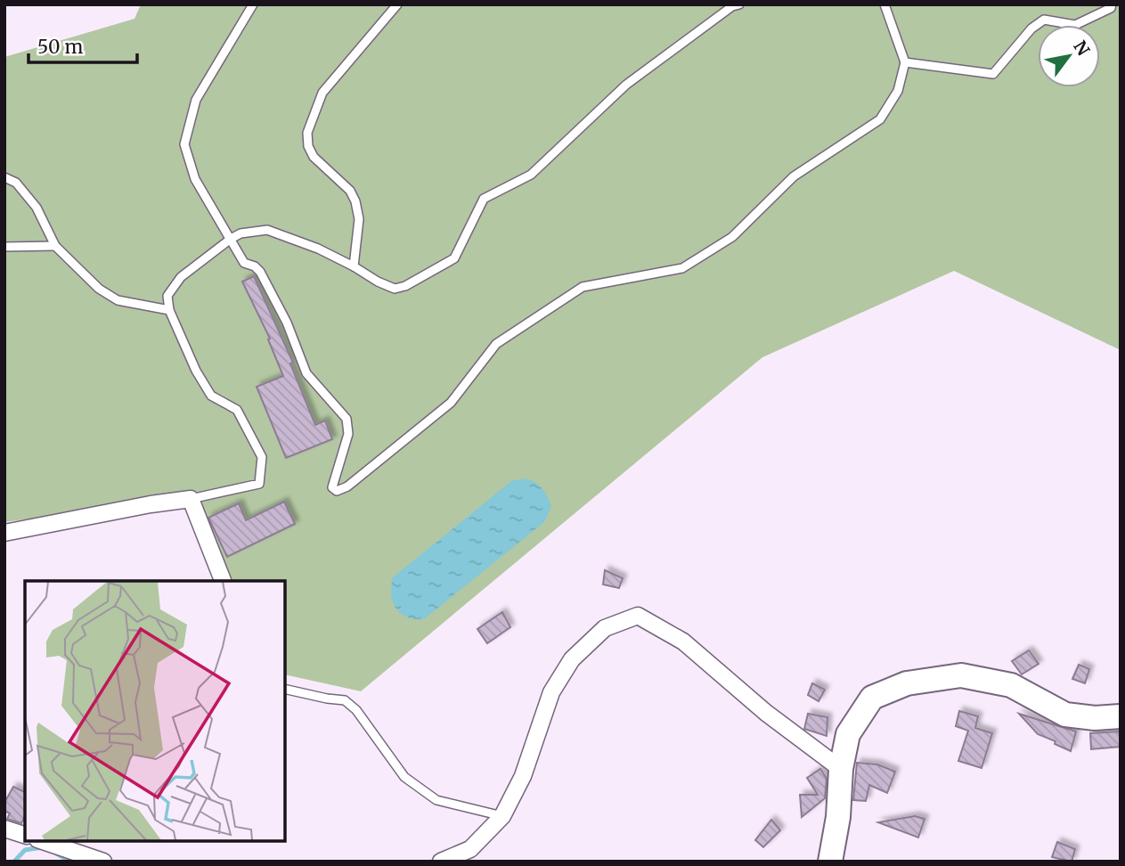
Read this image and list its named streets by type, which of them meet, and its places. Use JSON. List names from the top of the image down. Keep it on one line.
{"scale_bar":"50 m","north":"top right"}
